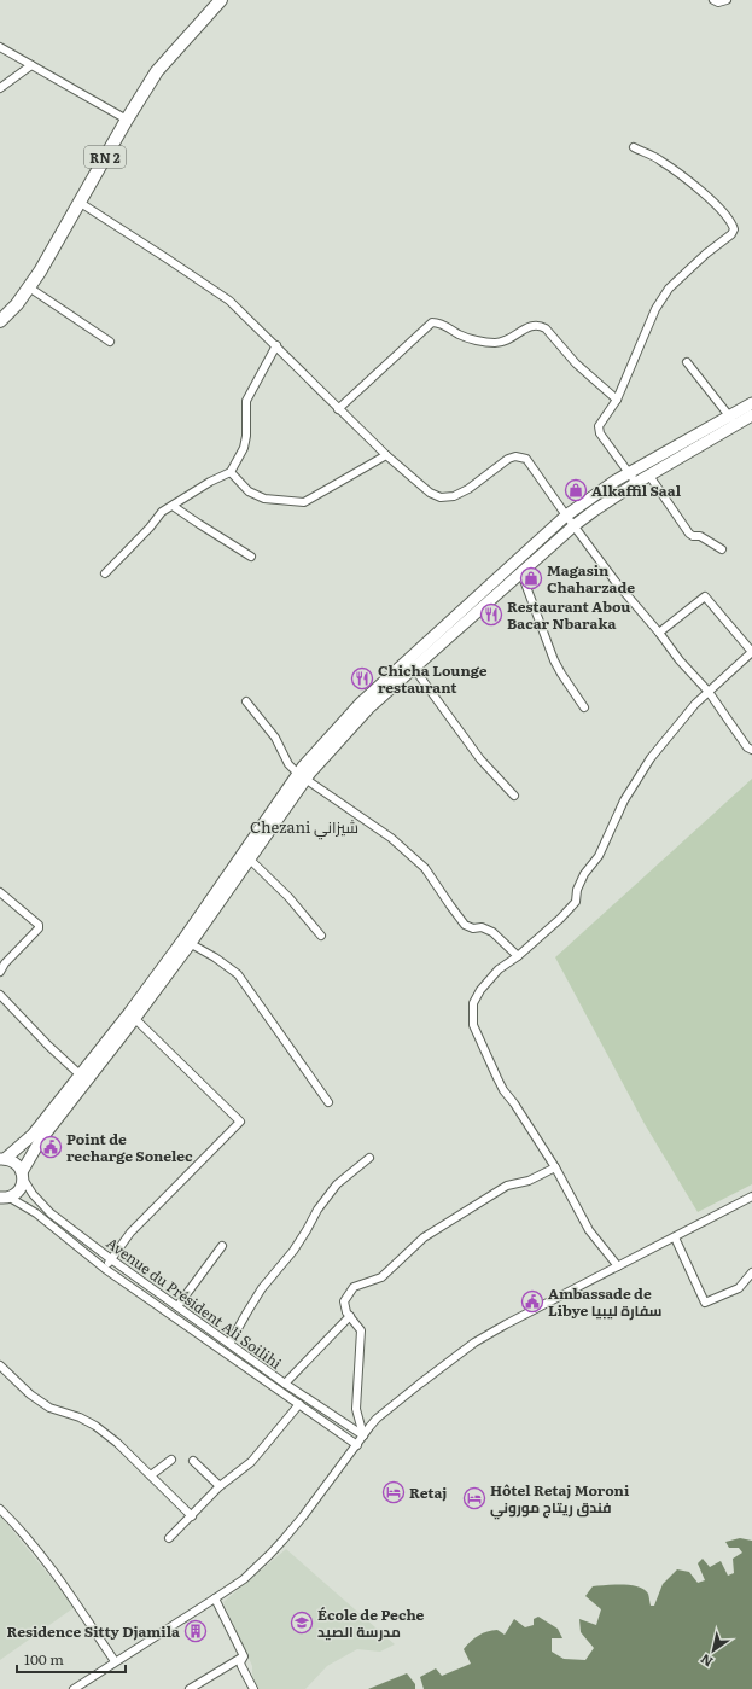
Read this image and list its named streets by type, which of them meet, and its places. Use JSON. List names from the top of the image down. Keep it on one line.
{"streets":{"main road":["RN 2"],"street":["Avenue du Président Ali Soilihi"]},"districts":["Chezani شيزاني"],"places":{"shop":["Alkaffil Saal","Magasin Chaharzade"],"restaurant":["Restaurant Abou Bacar Nbaraka","Chicha Lounge restaurant"],"public building":["Point de recharge Sonelec","Ambassade de Libye سفارة ليبيا"],"hotel":["Retaj","Hôtel Retaj Moroni فندق ريتاج موروني"],"school or university":["École de Peche مدرسة الصيد"],"building":["Residence Sitty Djamila"]},"scale_bar":"100 m","north":"bottom left"}
